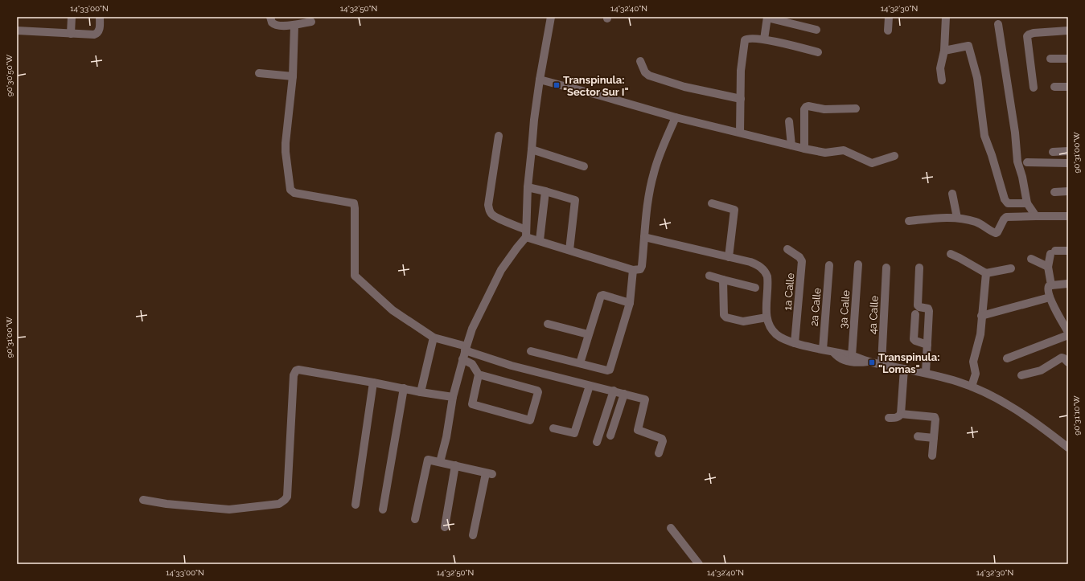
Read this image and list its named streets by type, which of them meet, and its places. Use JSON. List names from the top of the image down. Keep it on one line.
{"streets":{"street":["1a Calle","2a Calle","3a Calle","4a Calle"]},"places":{"transit":["Transpinula: \"Sector Sur I\"","Transpinula: \"Lomas\""]},"coordinates":["14°33'00\"N","14°32'50\"N","14°32'40\"N","14°32'30\"N","90°30'50\"W","90°31'00\"W","90°31'10\"W"]}
